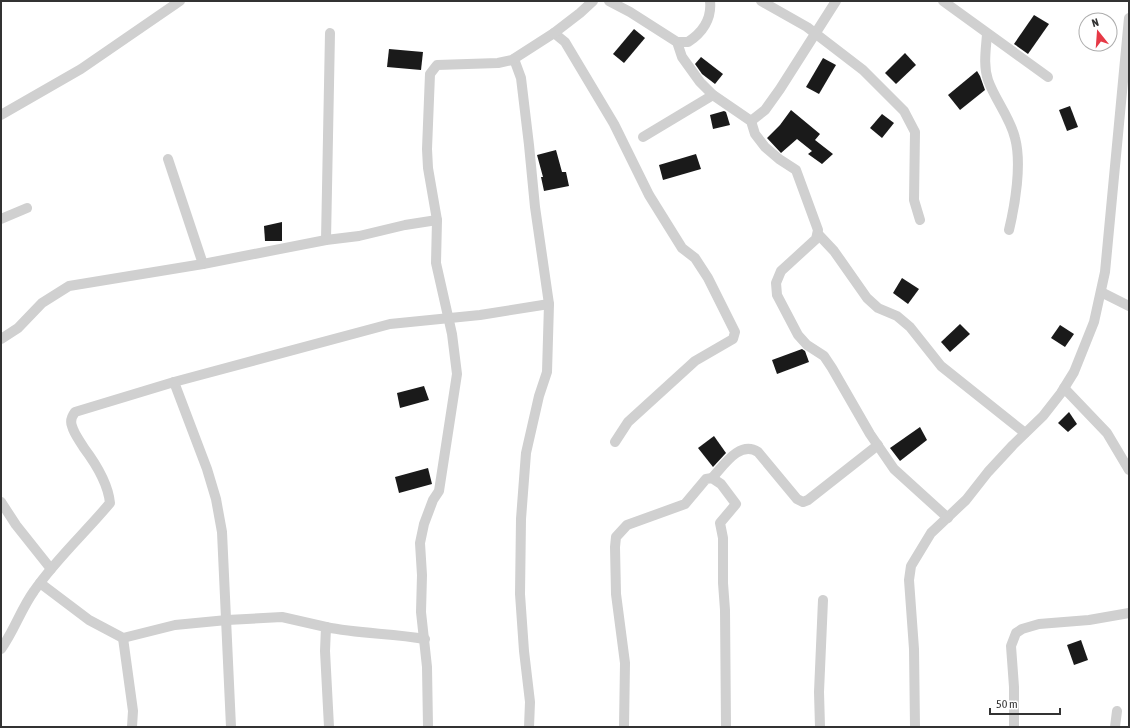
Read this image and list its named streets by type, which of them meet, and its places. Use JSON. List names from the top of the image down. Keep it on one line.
{"scale_bar":"50 m","north":"top"}
